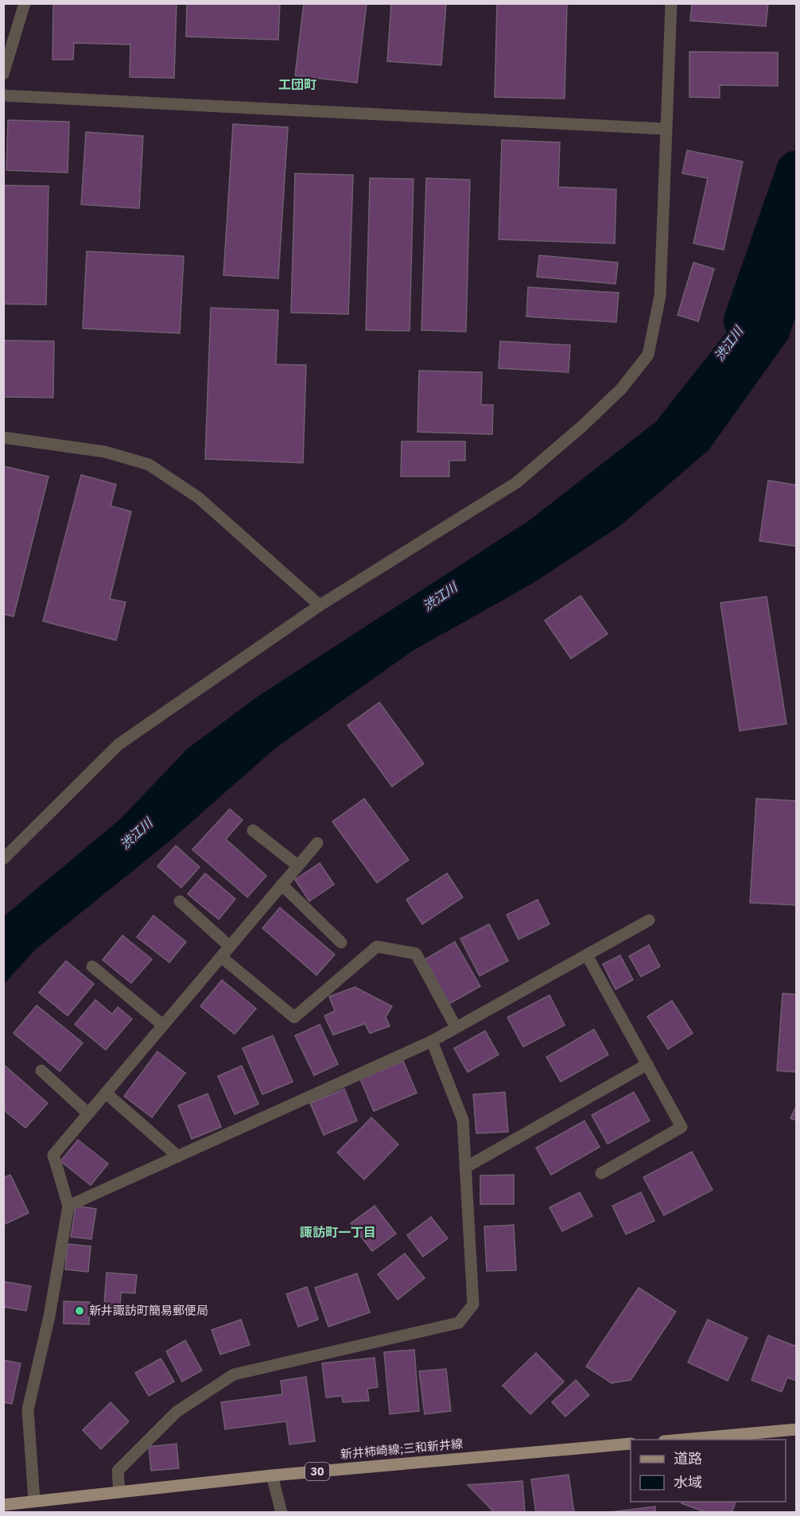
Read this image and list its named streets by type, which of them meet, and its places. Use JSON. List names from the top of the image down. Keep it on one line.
{"streets":{"main road":["新井柿崎線;三和新井線","30"]},"districts":["工団町","諏訪町一丁目"],"water":["渋江川"],"places":["新井諏訪町簡易郵便局"],"legend":["道路","水域"]}
